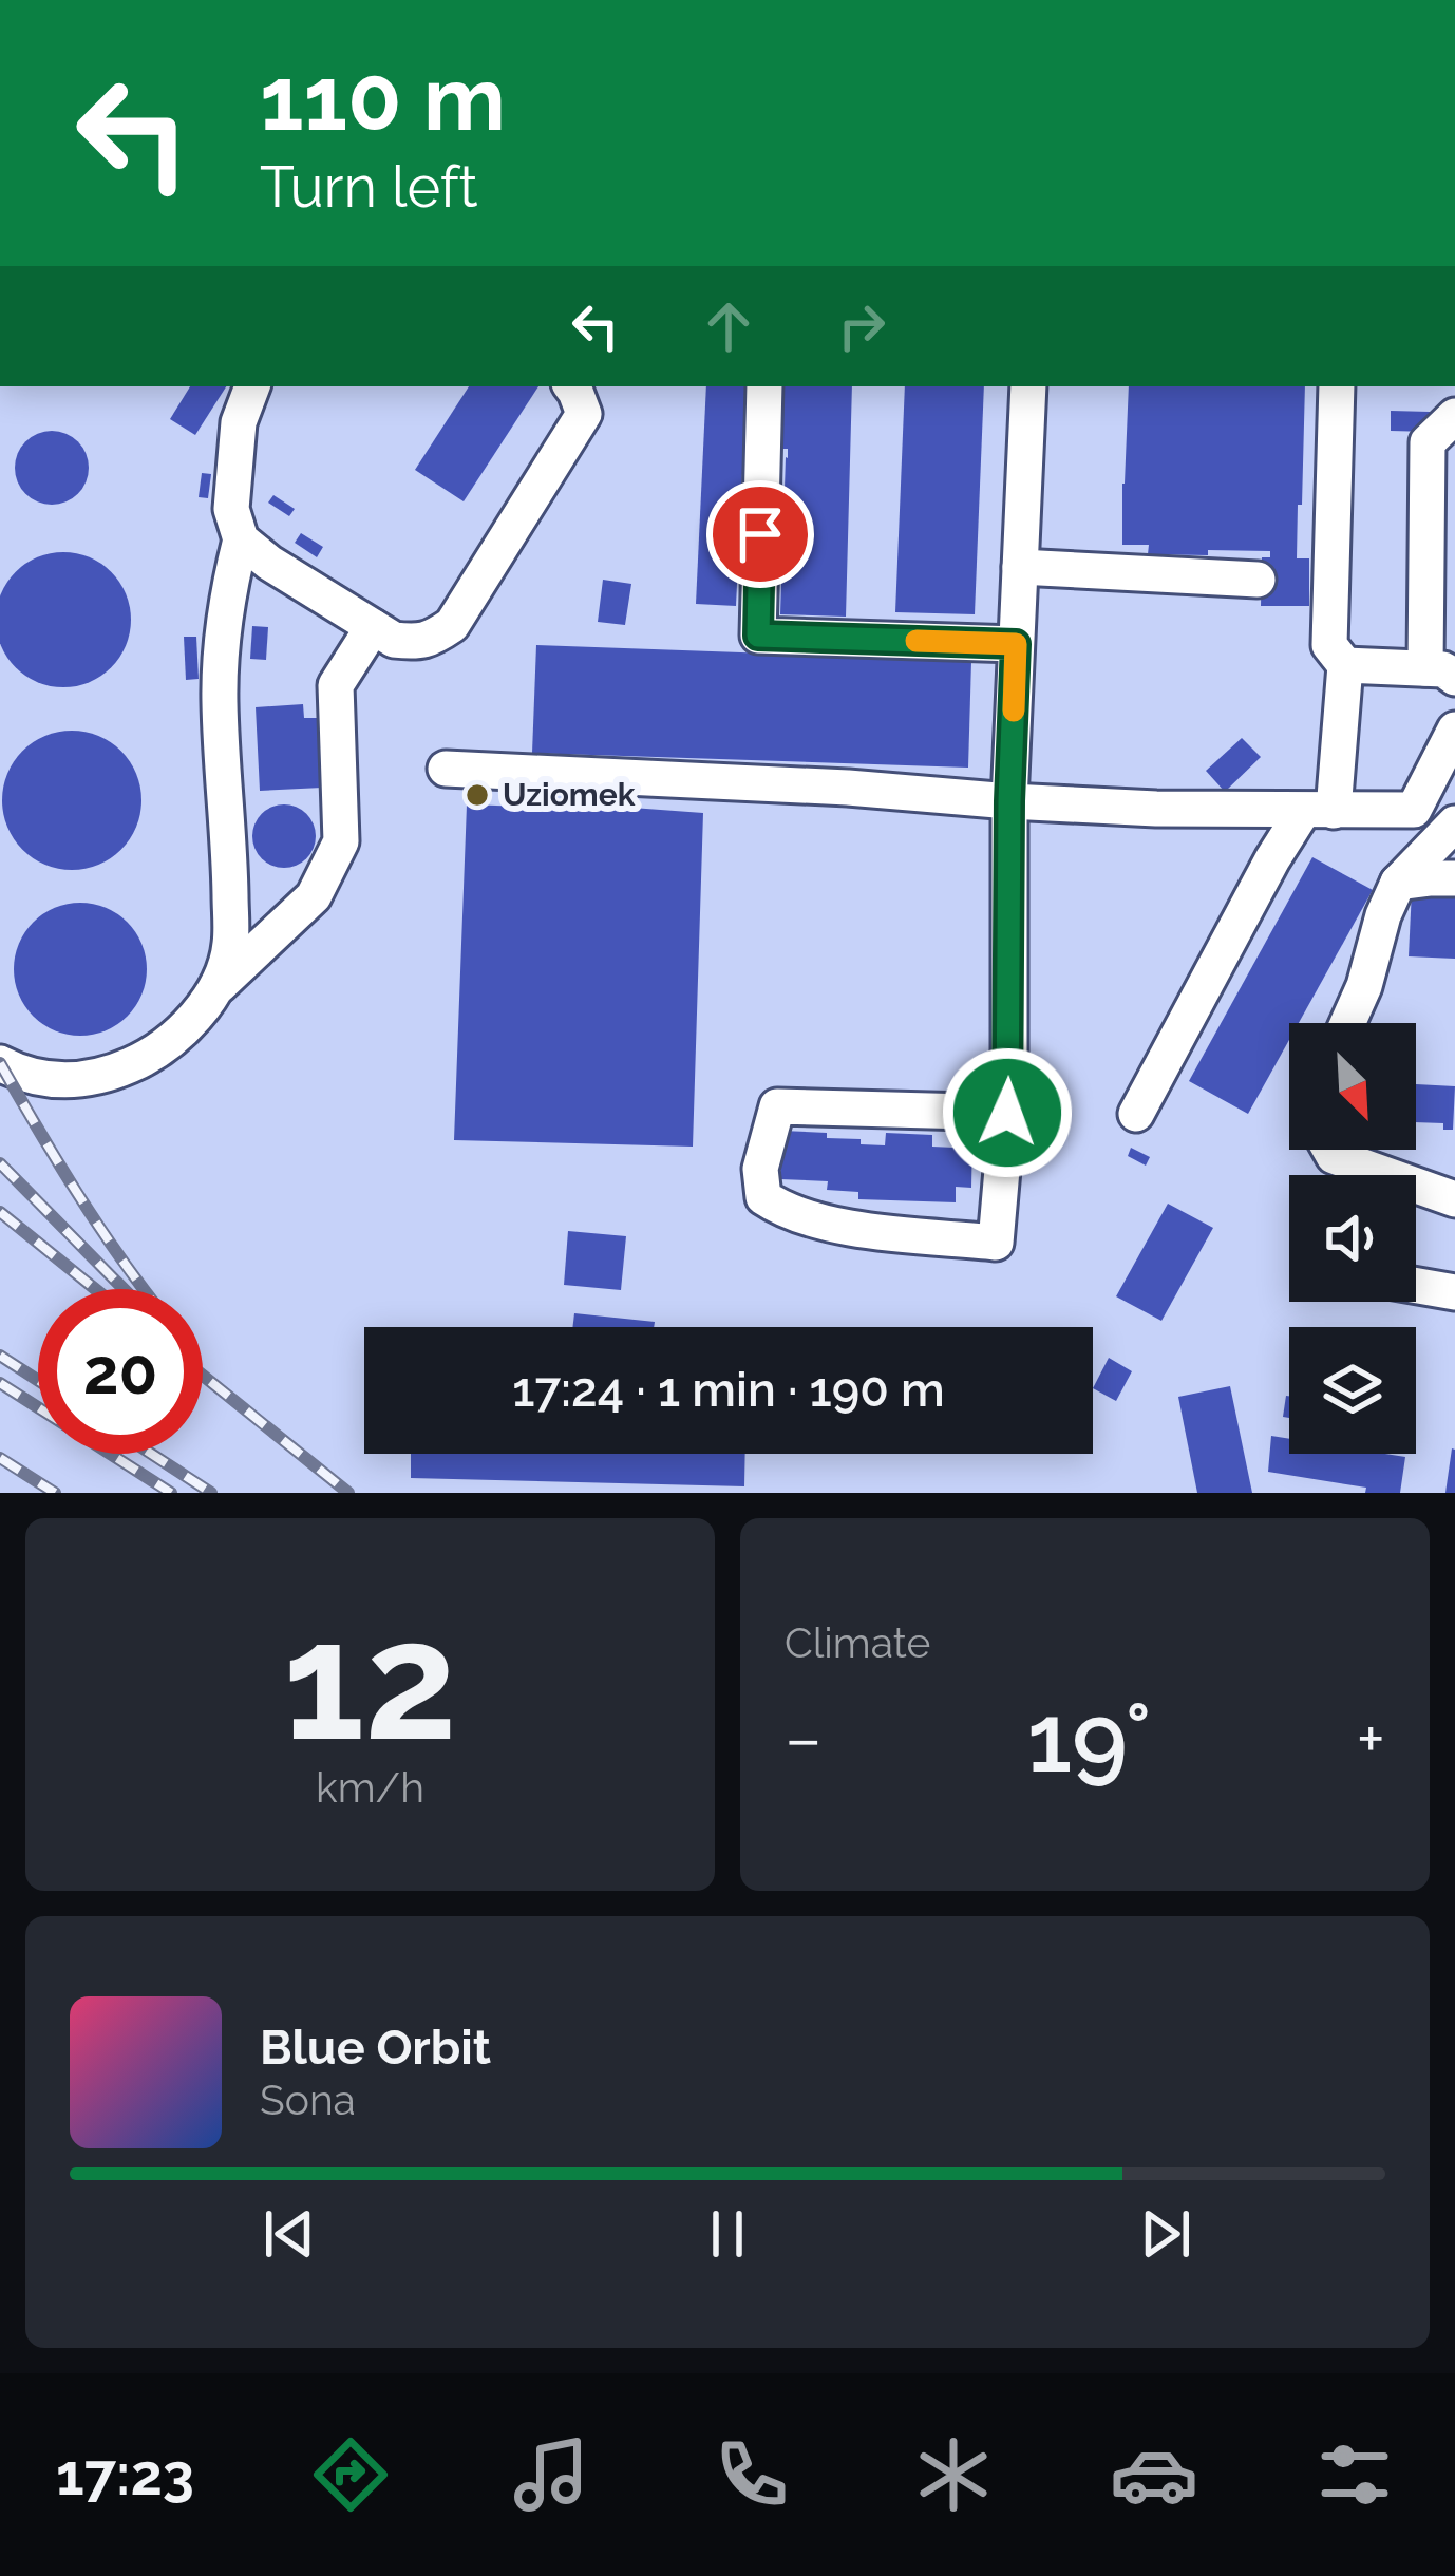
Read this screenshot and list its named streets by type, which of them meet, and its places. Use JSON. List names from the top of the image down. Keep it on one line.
{"places":["Uziomek"],"north":"bottom right","page":{"turn":["110 m","Turn left"],"limit":"20","trip":"17:24 · 1 min · 190 m","tile":[["12","km/h"],"Climate"],"heat":["−","19°","+"],"song":["Blue Orbit","Sona"],"tabs":"17:23"}}
